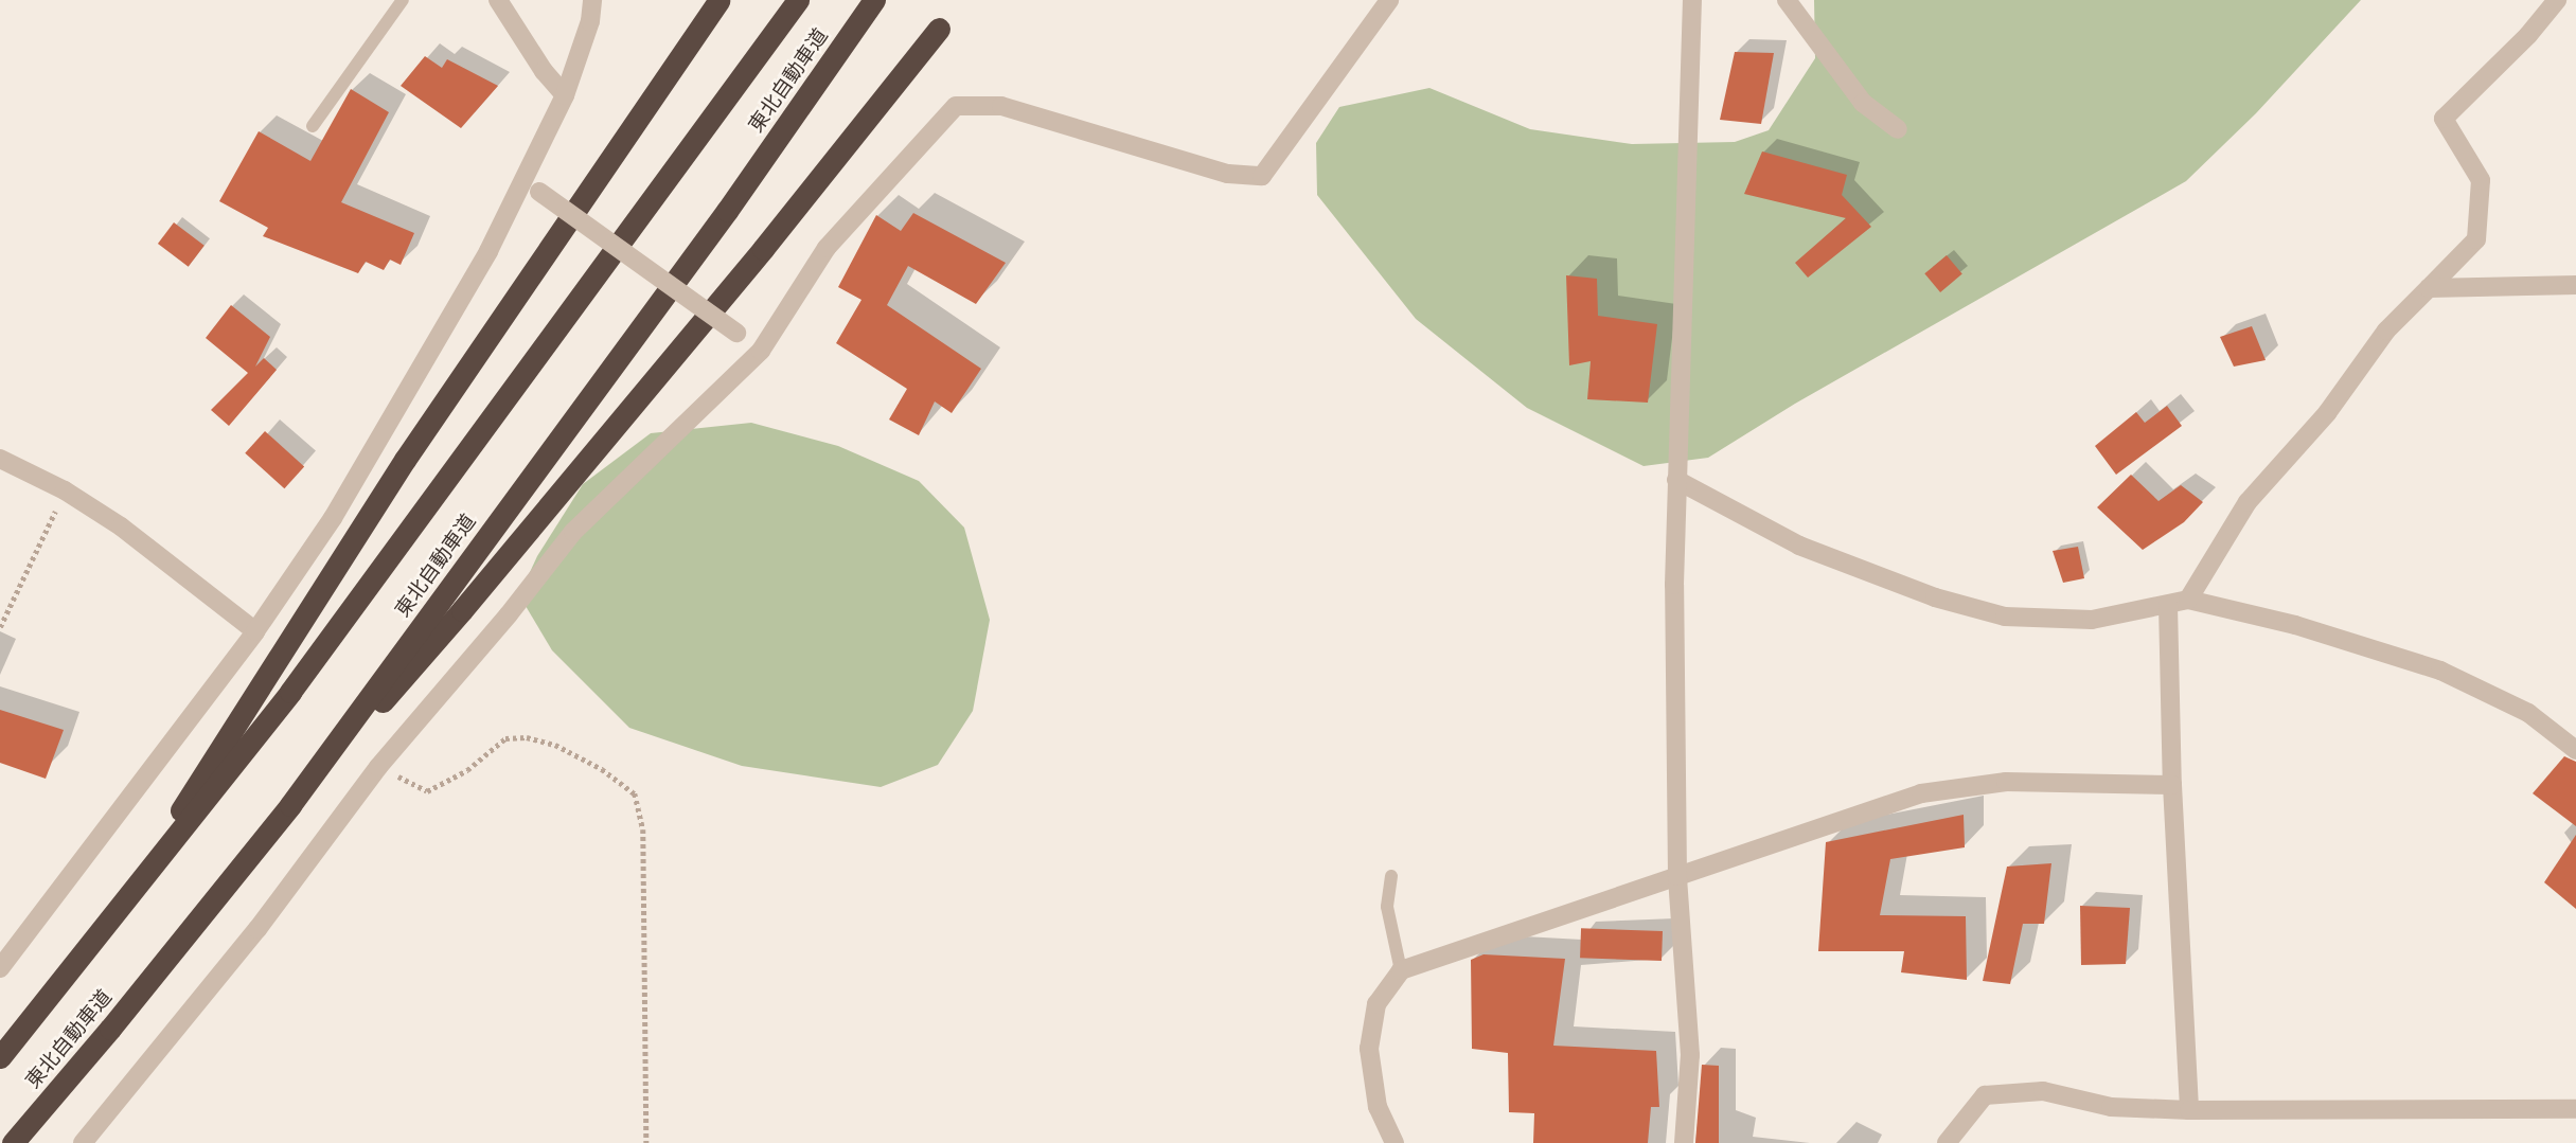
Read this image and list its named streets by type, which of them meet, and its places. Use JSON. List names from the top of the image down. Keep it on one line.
{"streets":{"highway":["東北自動車道"]}}
